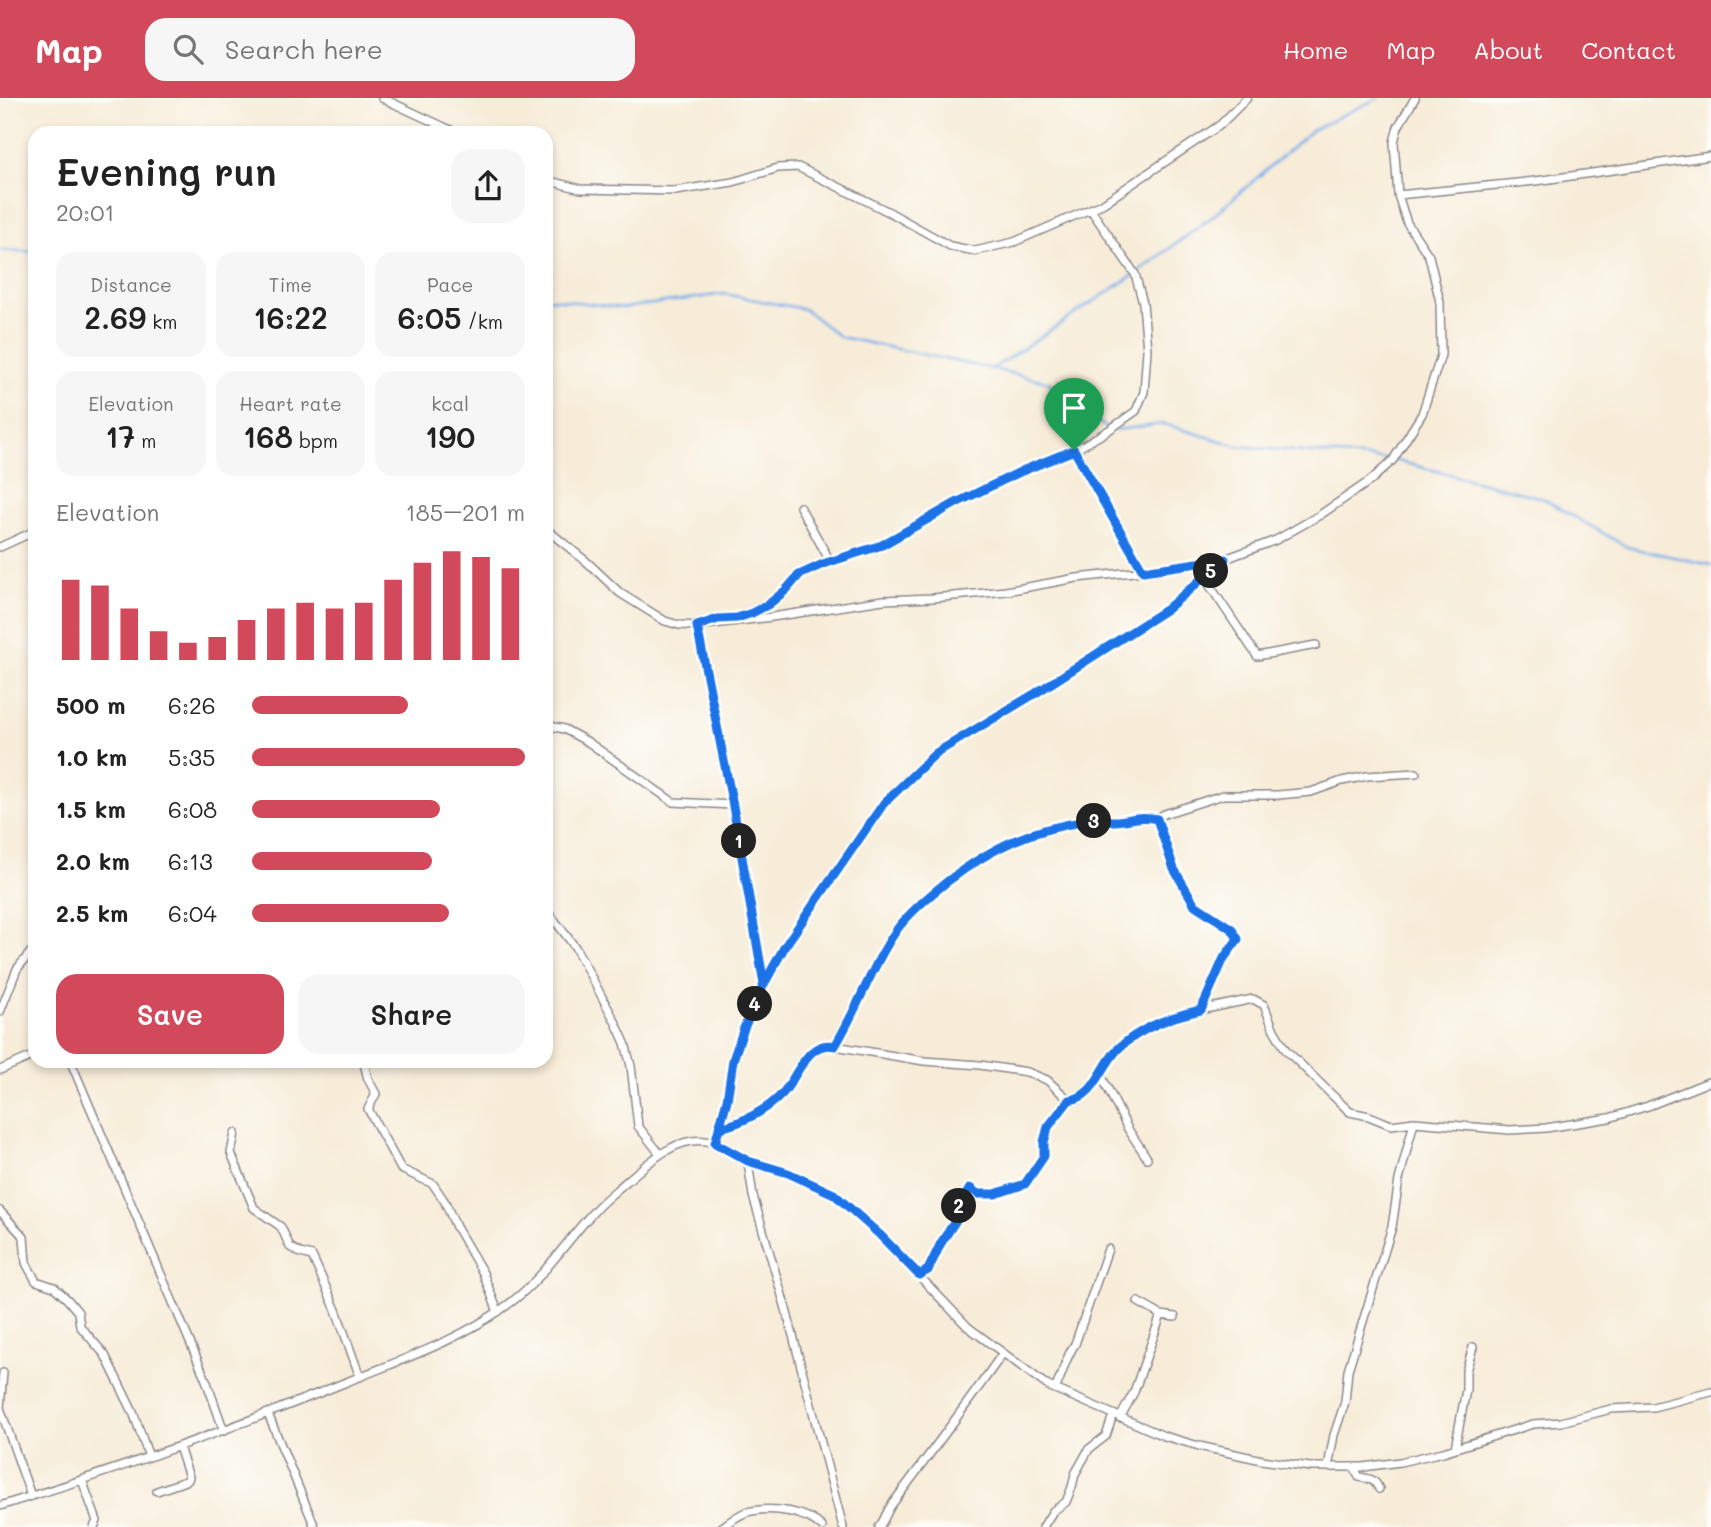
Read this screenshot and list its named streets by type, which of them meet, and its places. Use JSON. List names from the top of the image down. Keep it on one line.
{"page":{"header":"Map","search":"Search here","nav":["Home","Map","About","Contact"],"heading":["Evening run","20:01"],"stats":[["Distance","2.69 km"],["Time","16:22"],["Pace","6:05 /km"],["Elevation","17 m"],["Heart rate","168 bpm"],["kcal","190"]],"chart":["Elevation","185–201 m"],"pins":["5","3","1","4","2"],"list":[{"name":"500 m","note":"6:26"},{"name":"1.0 km","note":"5:35"},{"name":"1.5 km","note":"6:08"},{"name":"2.0 km","note":"6:13"},{"name":"2.5 km","note":"6:04"}],"buttons":["Save","Share"]}}
